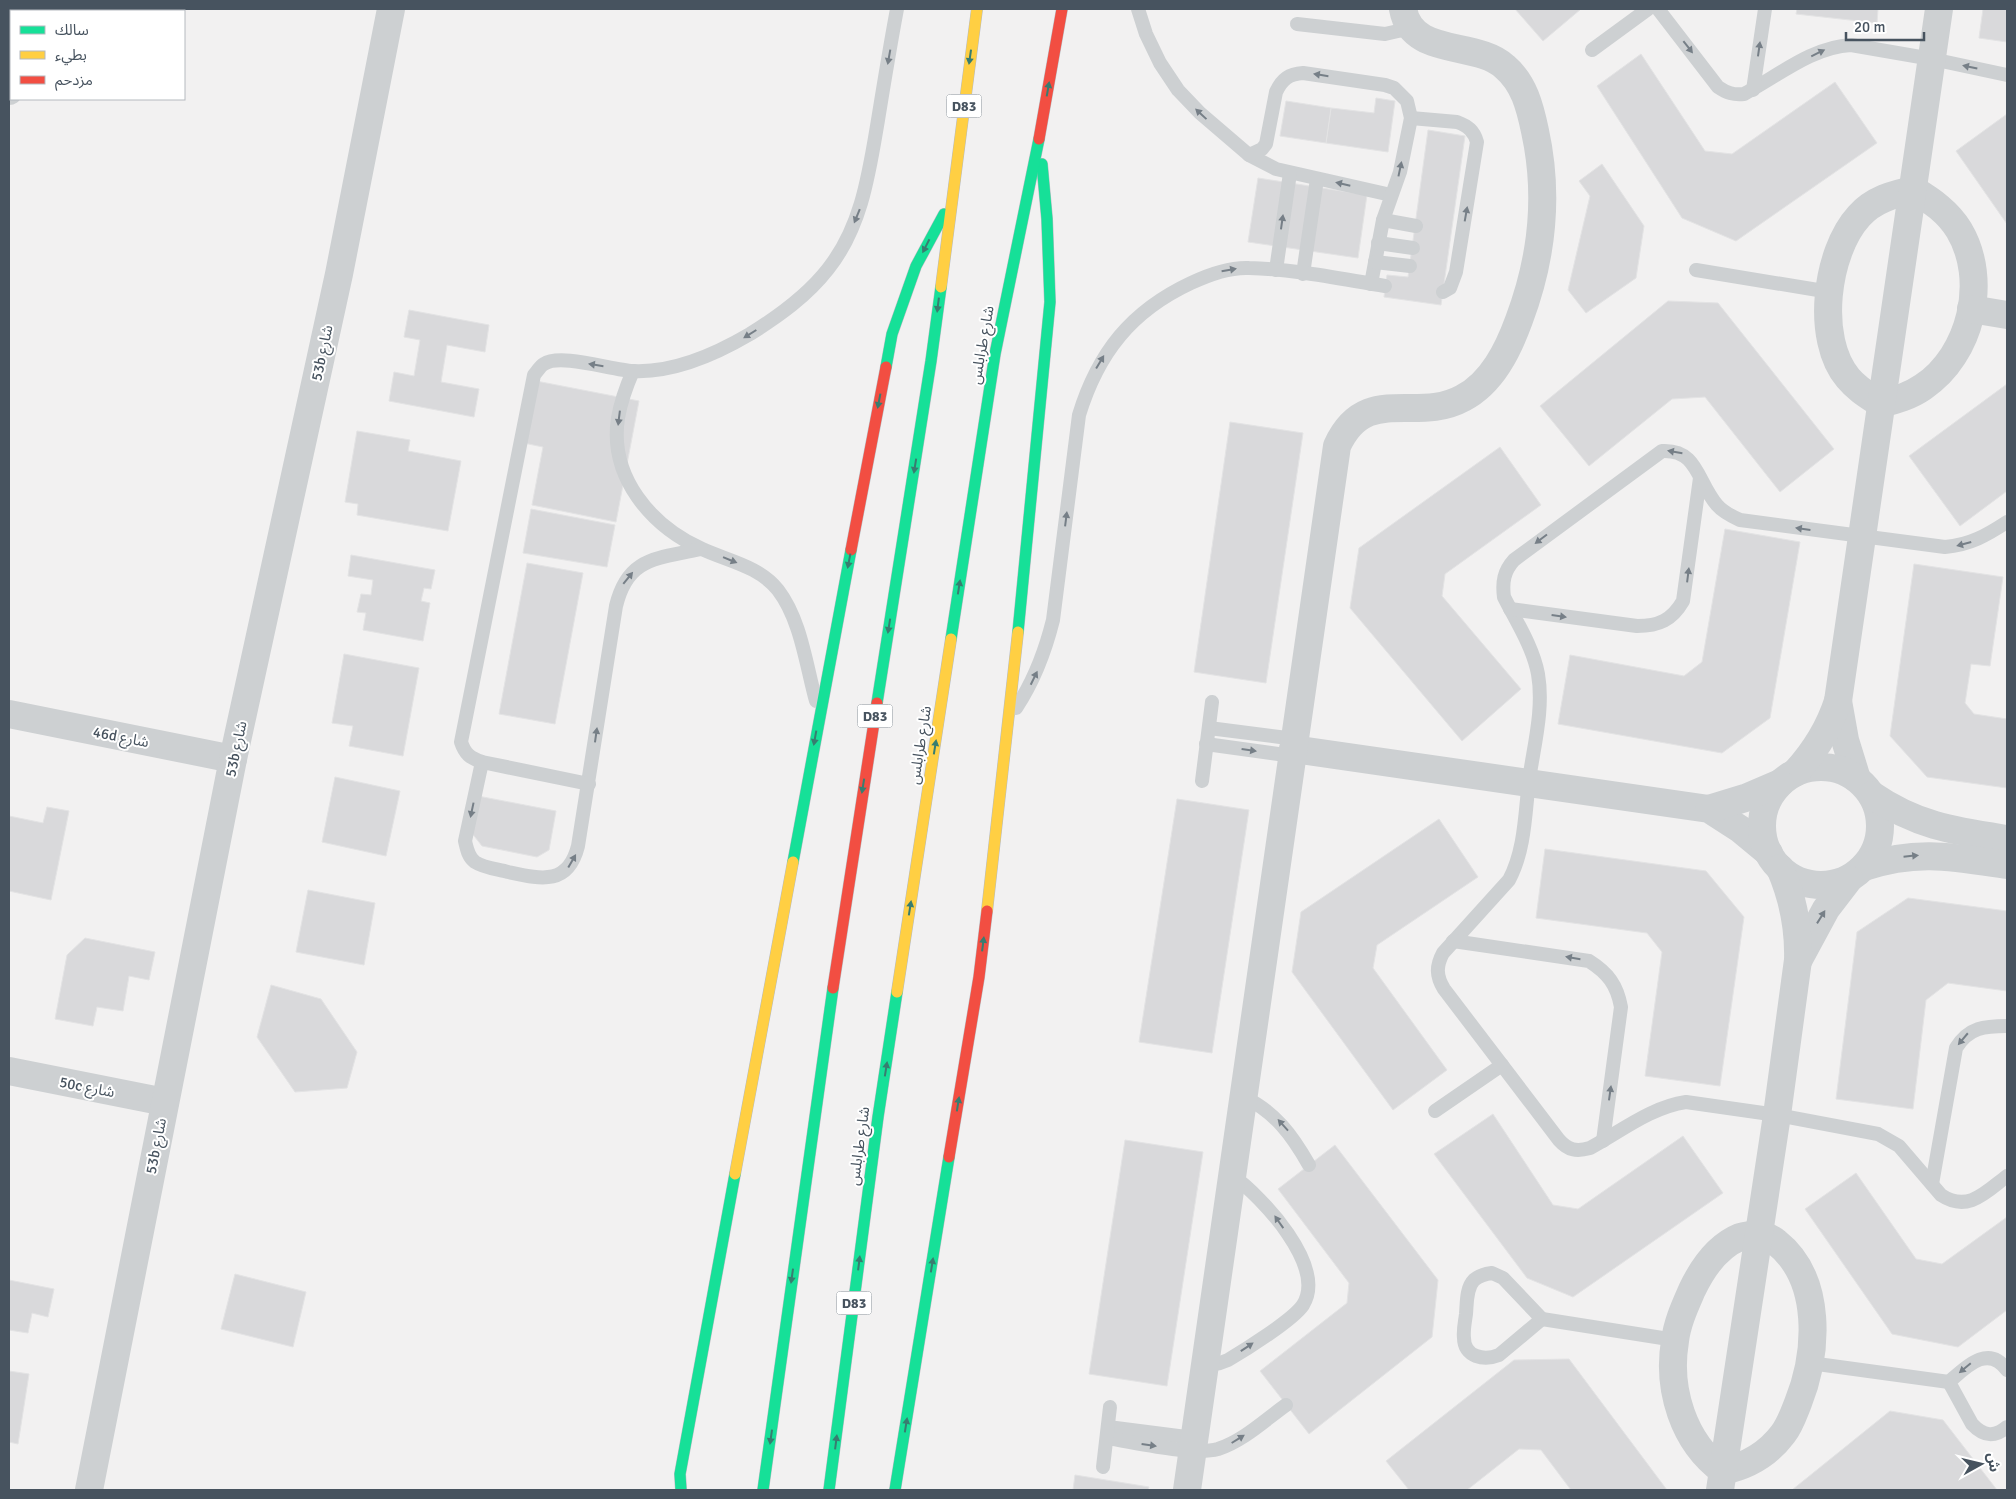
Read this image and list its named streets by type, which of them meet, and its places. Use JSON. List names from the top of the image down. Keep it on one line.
{"streets":{"highway":["D83","شارع طرابلس"],"street":["53b شارع","46d شارع","50c شارع"]},"crossings":[["53b شارع","46d شارع"],["53b شارع","50c شارع"]],"legend":["سالك","بطيء","مزدحم"],"scale_bar":"20 m","north":"right"}
